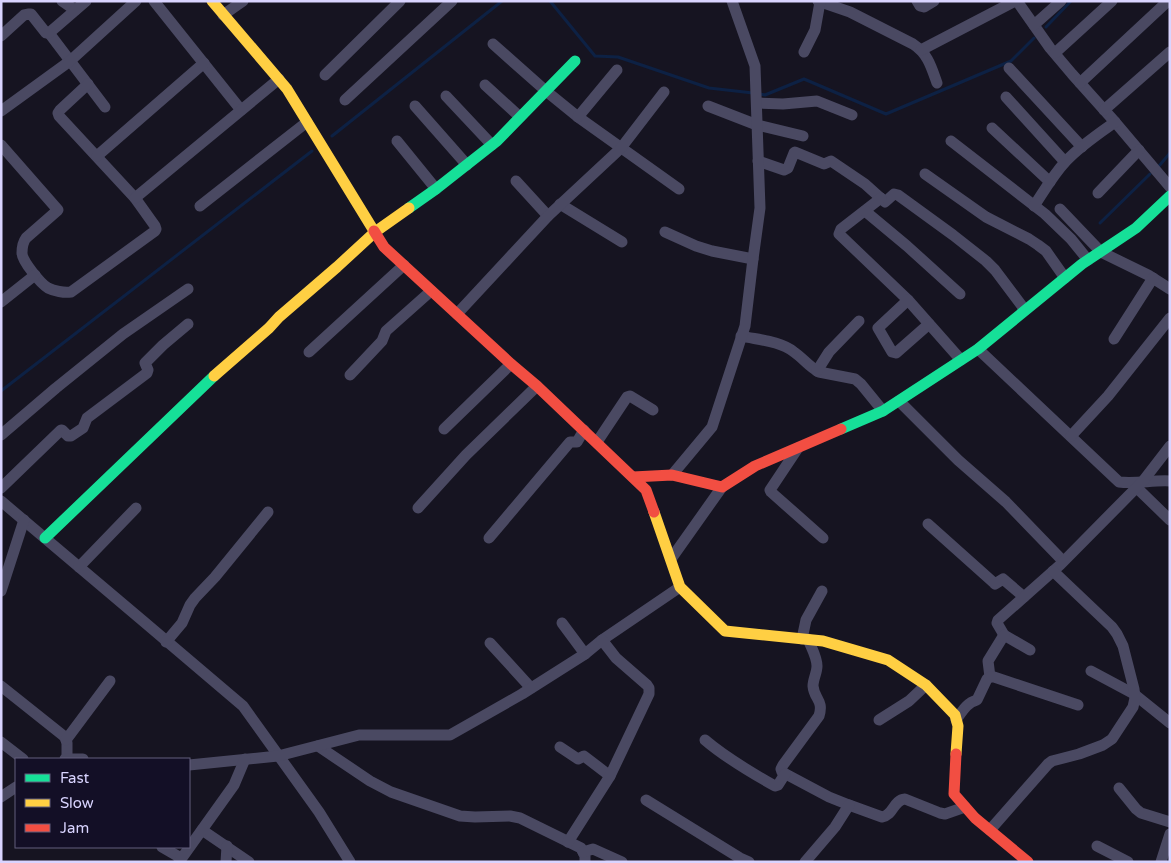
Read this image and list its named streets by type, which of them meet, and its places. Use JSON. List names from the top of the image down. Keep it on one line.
{"legend":["Fast","Slow","Jam"]}
